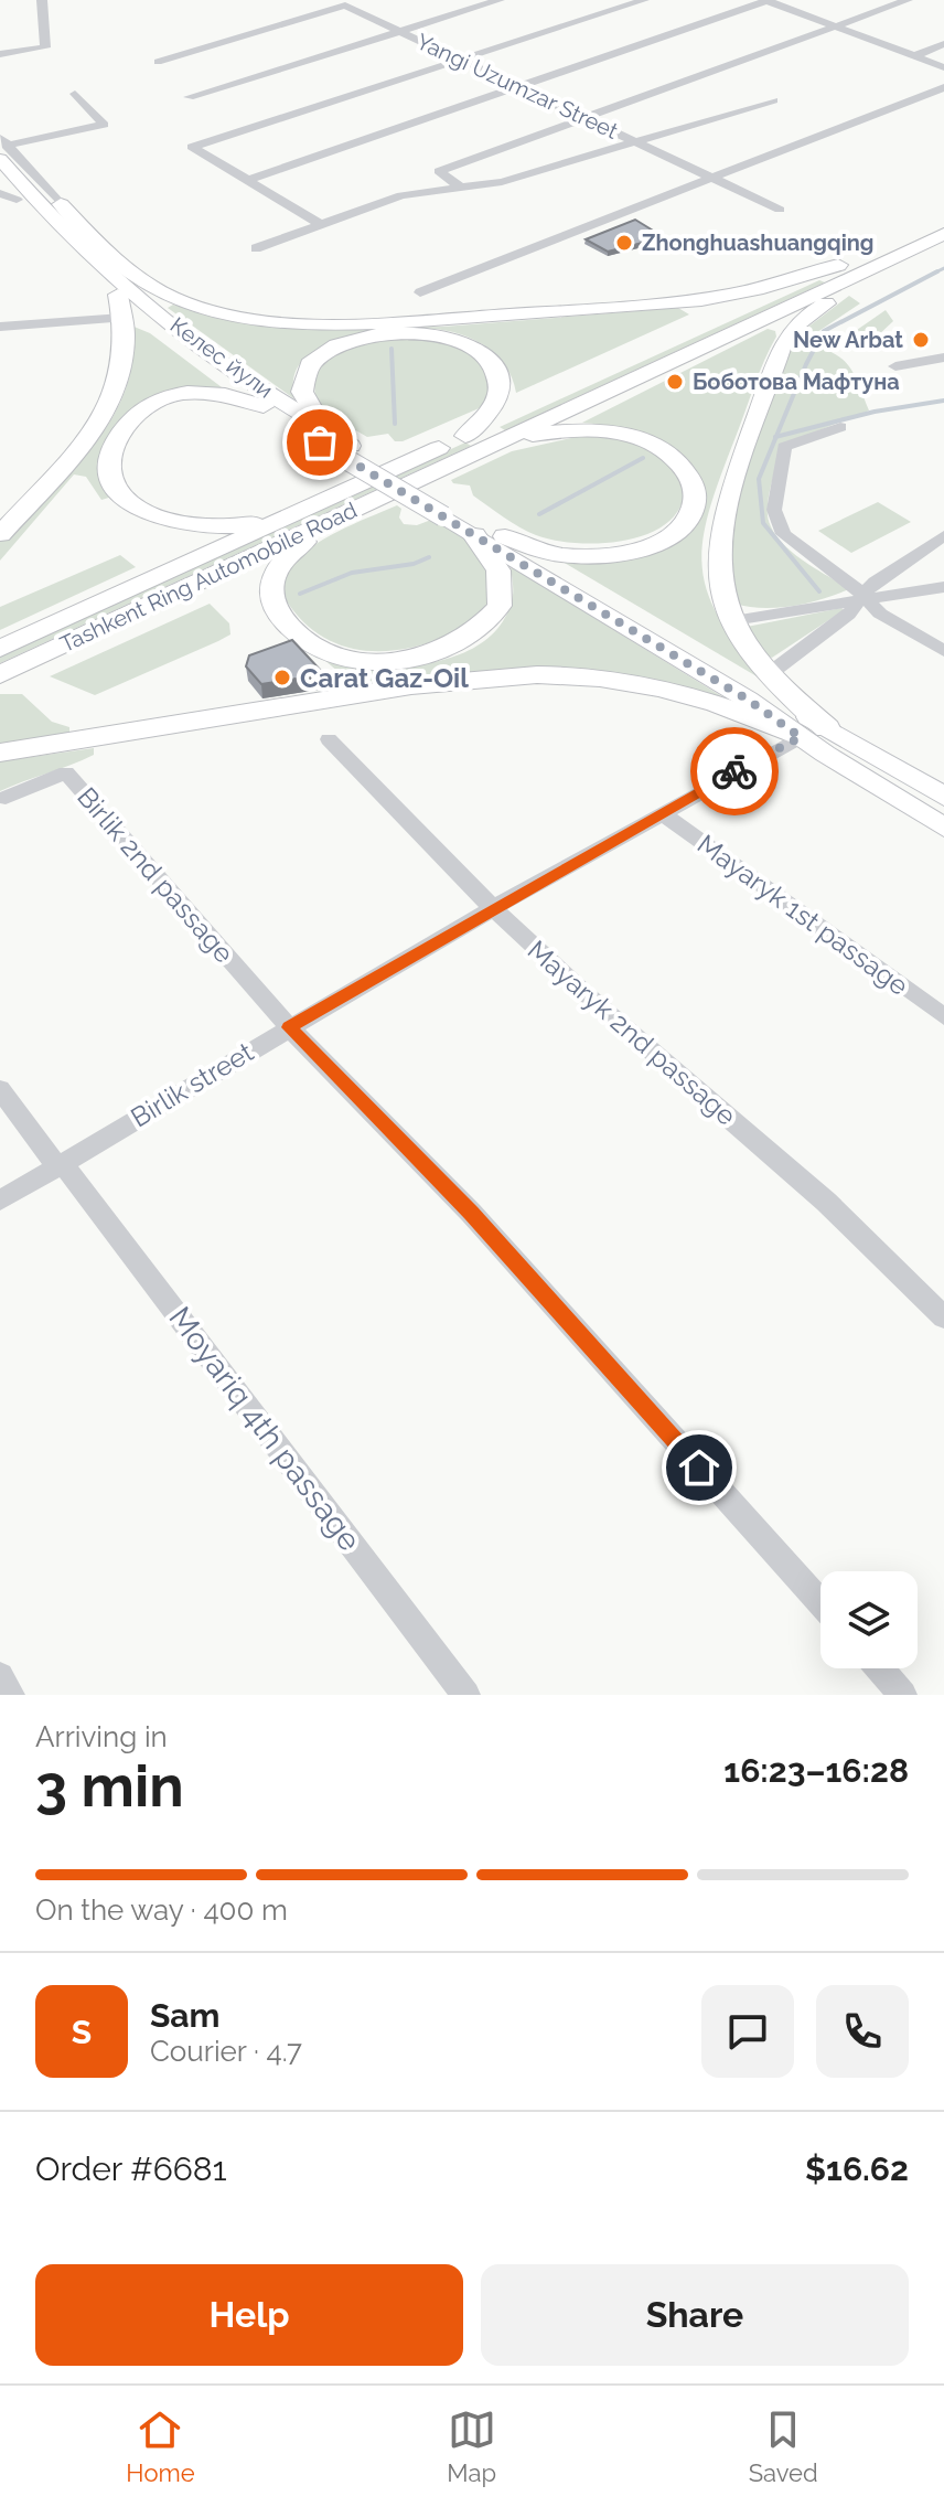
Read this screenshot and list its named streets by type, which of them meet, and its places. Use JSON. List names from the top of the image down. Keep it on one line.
{"streets":{"highway":["Tashkent Ring Automobile Road"],"main road":["Келес йули"],"street":["Yangi Uzumzar Street","Birlik 2nd passage","Mayaryk 1st passage","Mayaryk 2nd passage","Birlik street","Moyariq 4th passage"]},"crossings":[["Birlik 2nd passage","Birlik street"],["Mayaryk 1st passage","Birlik street"],["Mayaryk 2nd passage","Birlik street"],["Birlik street","Moyariq 4th passage"]],"places":["Zhonghuashuangqing","New Arbat","Боботова Мафтуна","Carat Gaz-Oil"],"page":{"heading":["3 min","Arriving in","16:23–16:28"],"panel":["Sam","Courier · 4.7","Order #6681","$16.62"],"bar":"On the way · 400 m","round":"S","buttons":["Help","Share"],"tabs":["Home","Map","Saved"]}}
